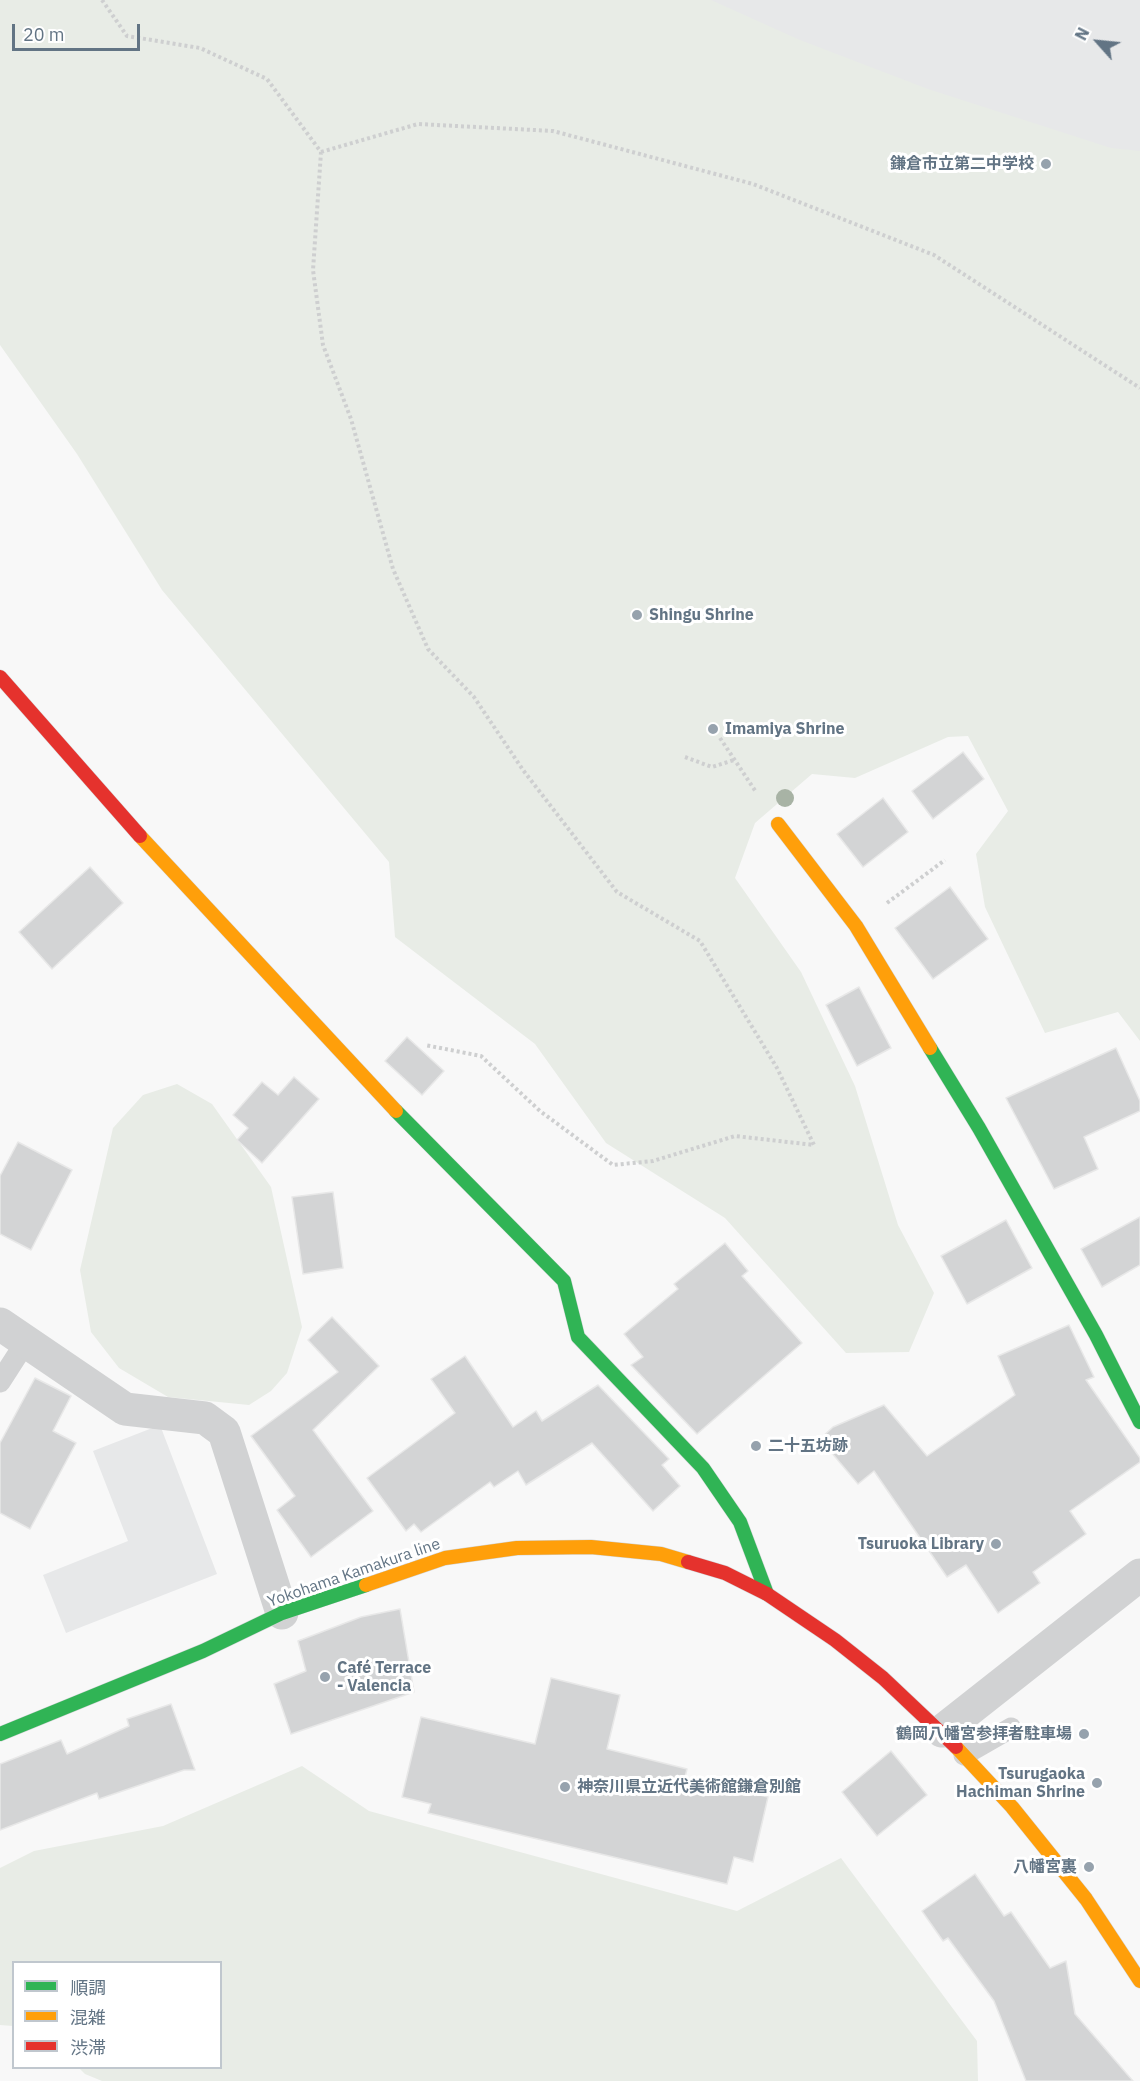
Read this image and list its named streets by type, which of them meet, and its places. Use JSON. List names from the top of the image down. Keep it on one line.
{"streets":{"street":["Yokohama Kamakura line"]},"places":["鎌倉市立第二中学校","Shingu Shrine","Imamiya Shrine","二十五坊跡","Tsuruoka Library","Café Terrace - Valencia","鶴岡八幡宮参拝者駐車場","Tsurugaoka Hachiman Shrine","神奈川県立近代美術館鎌倉別館","八幡宮裏"],"legend":["順調","混雑","渋滞"],"scale_bar":"20 m","north":"top left"}
